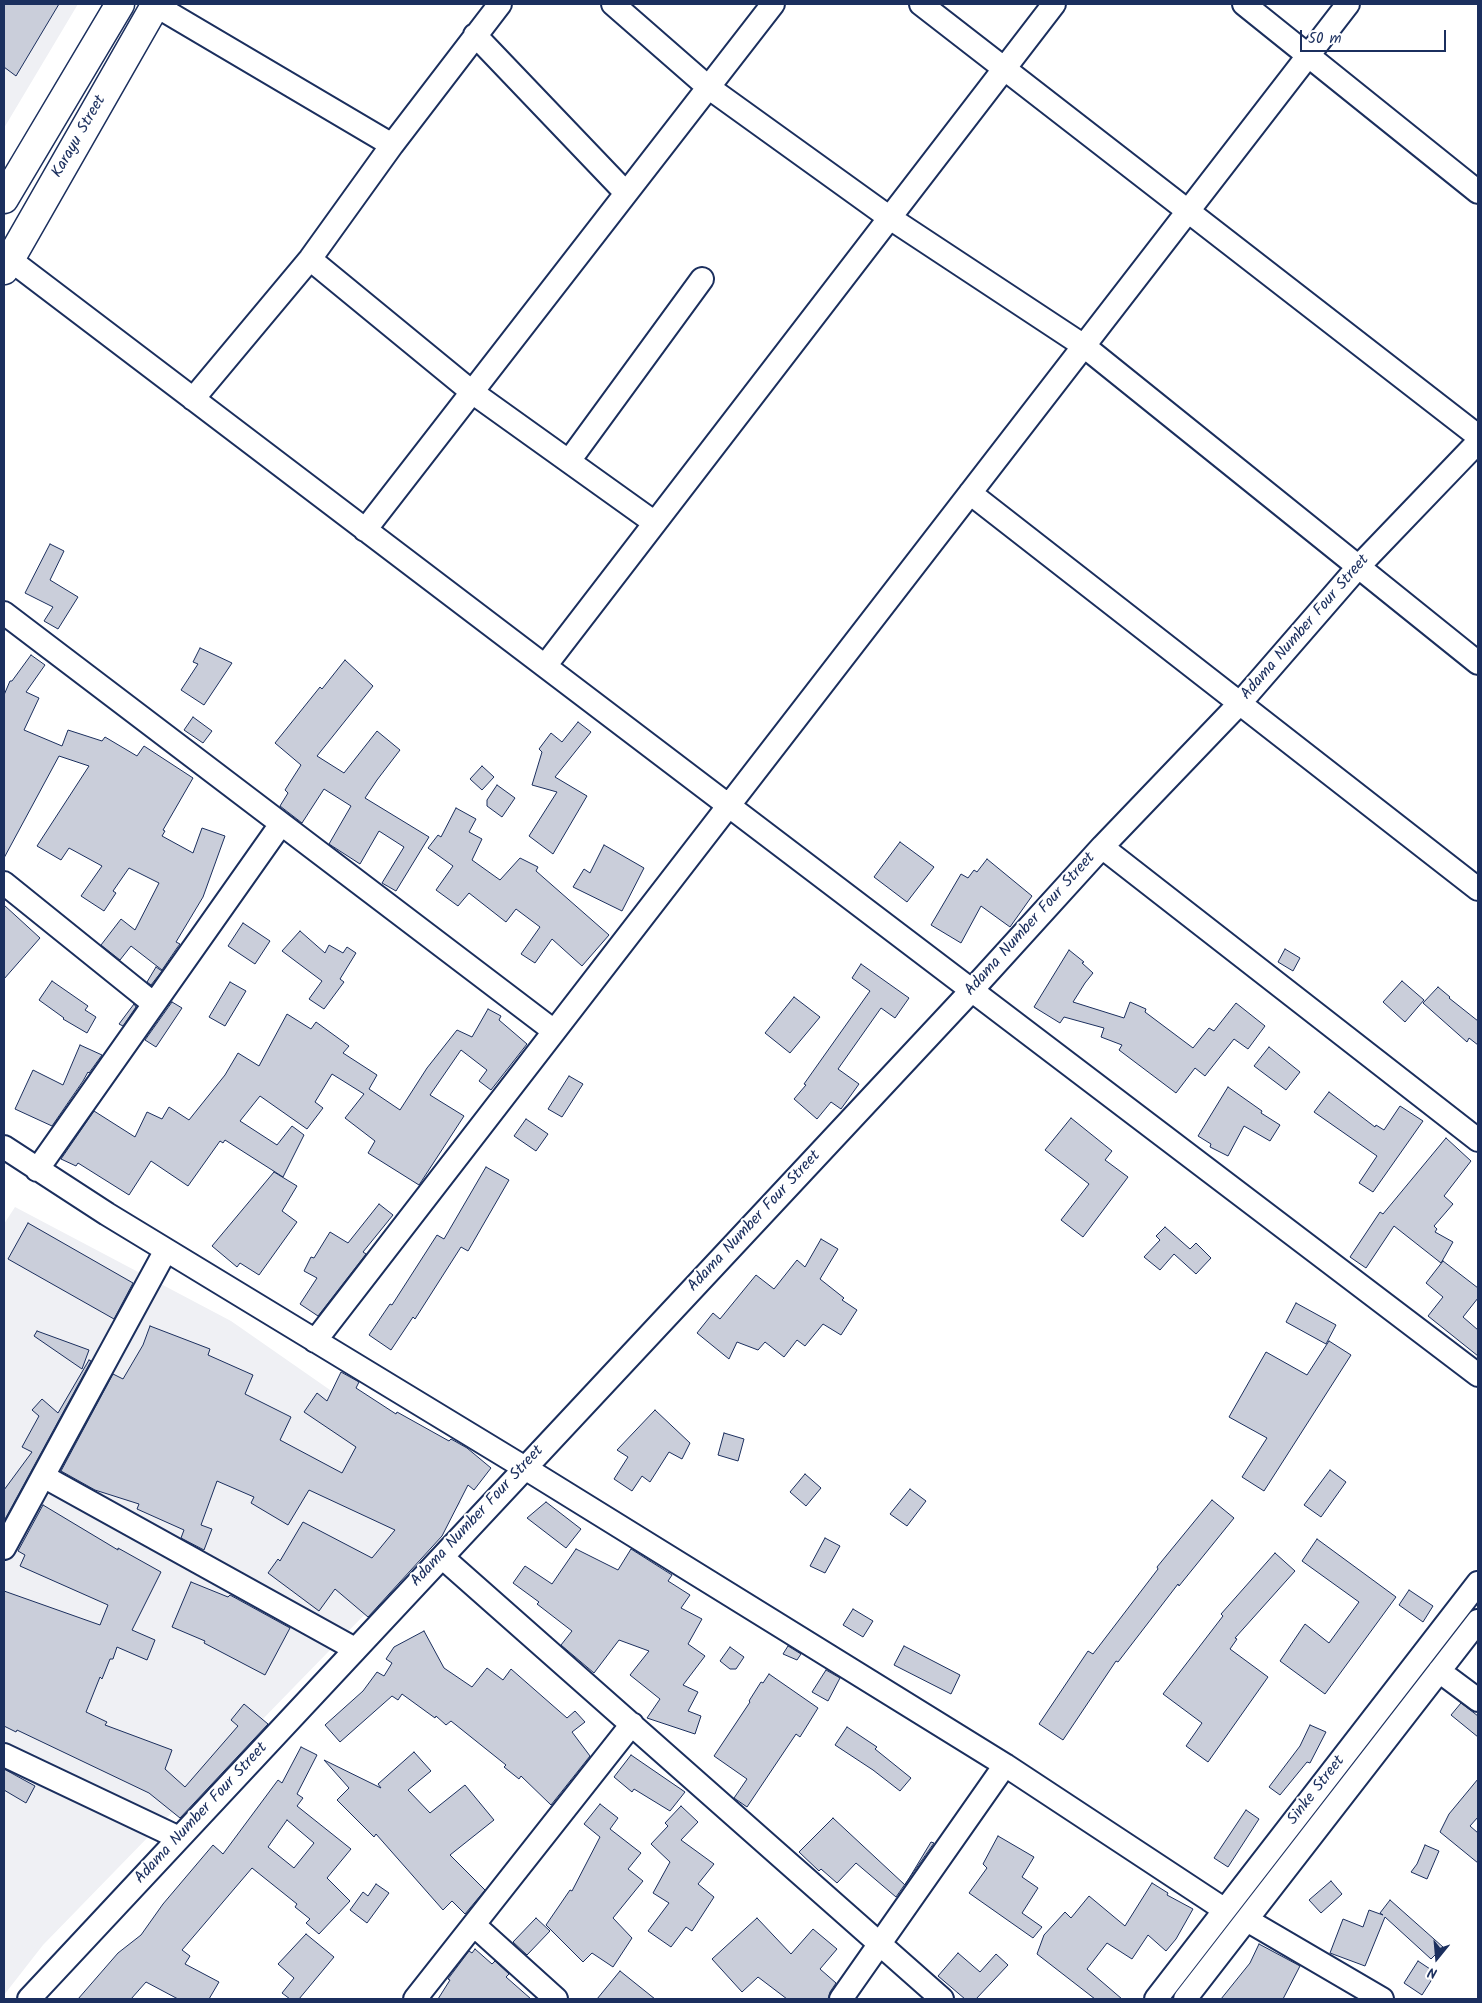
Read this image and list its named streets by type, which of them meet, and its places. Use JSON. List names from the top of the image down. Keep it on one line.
{"streets":{"main road":["Karayu Street"],"street":["Adama Number Four Street","Sinke Street"]},"scale_bar":"50 m","north":"bottom"}
